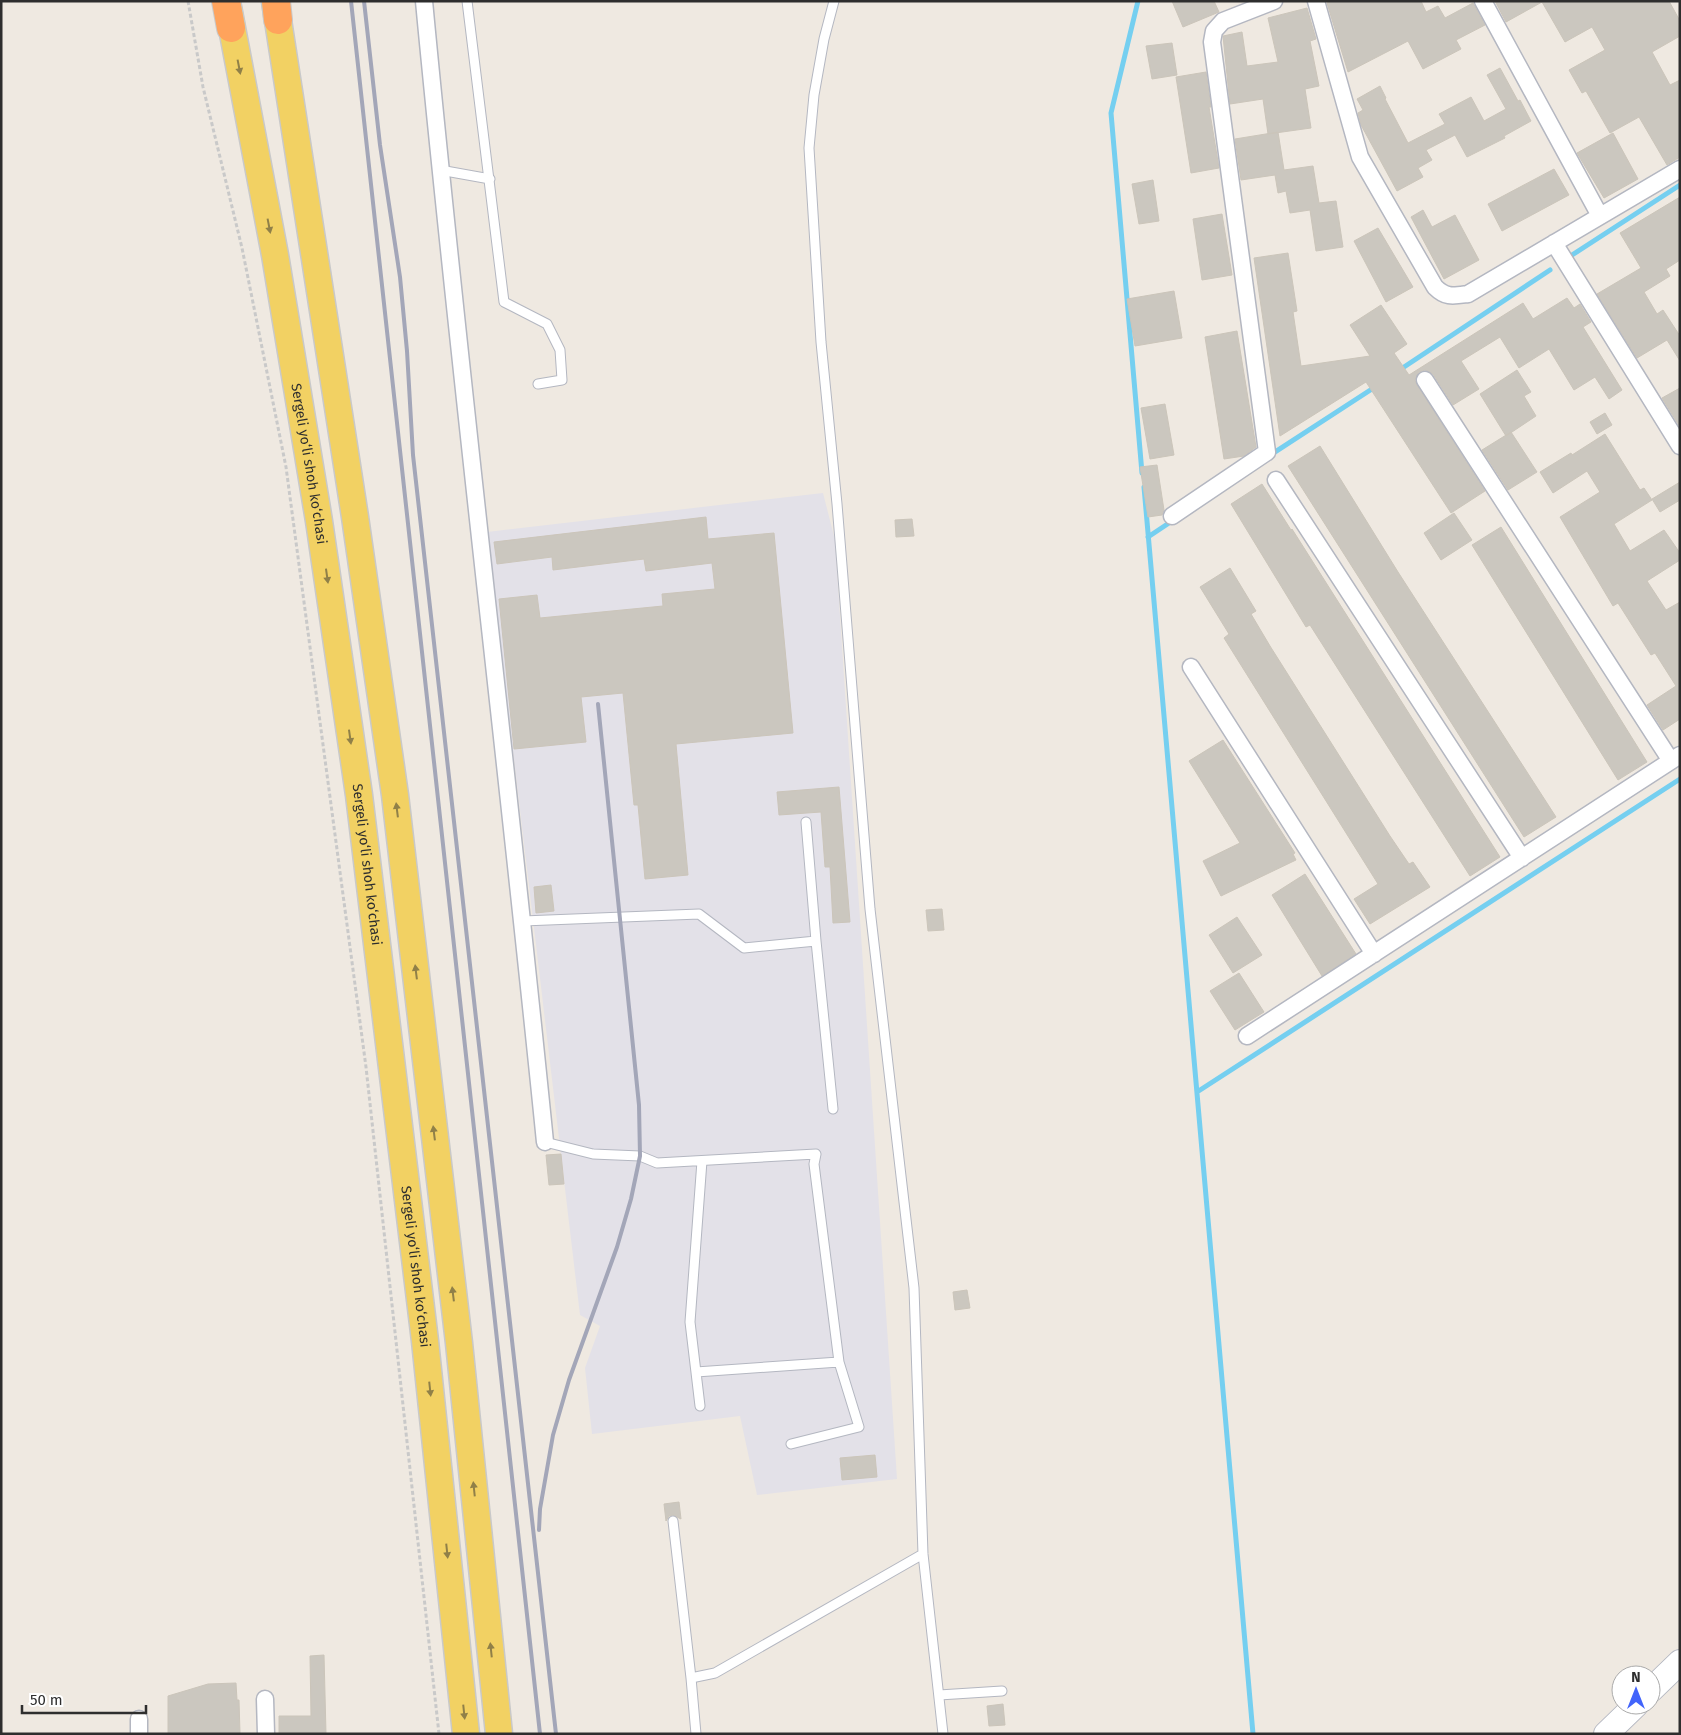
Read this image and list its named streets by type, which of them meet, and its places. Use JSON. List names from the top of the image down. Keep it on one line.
{"streets":{"main road":["Sergeli yo‘li shoh ko‘chasi"]},"scale_bar":"50 m","north":"top"}
